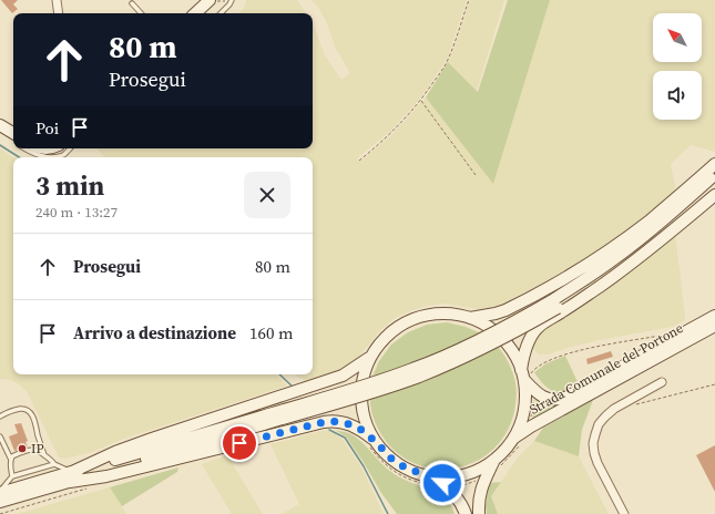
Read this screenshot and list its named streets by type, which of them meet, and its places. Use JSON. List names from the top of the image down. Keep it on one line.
{"streets":{"street":["Strada Comunale del Portone"]},"places":["IP"],"north":"top left","page":{"turn":["80 m","Prosegui"],"then":"Poi","heading":["3 min","240 m · 13:27"],"list":[{"name":"Prosegui","value":"80 m"},{"name":"Arrivo a destinazione","value":"160 m"}]}}
